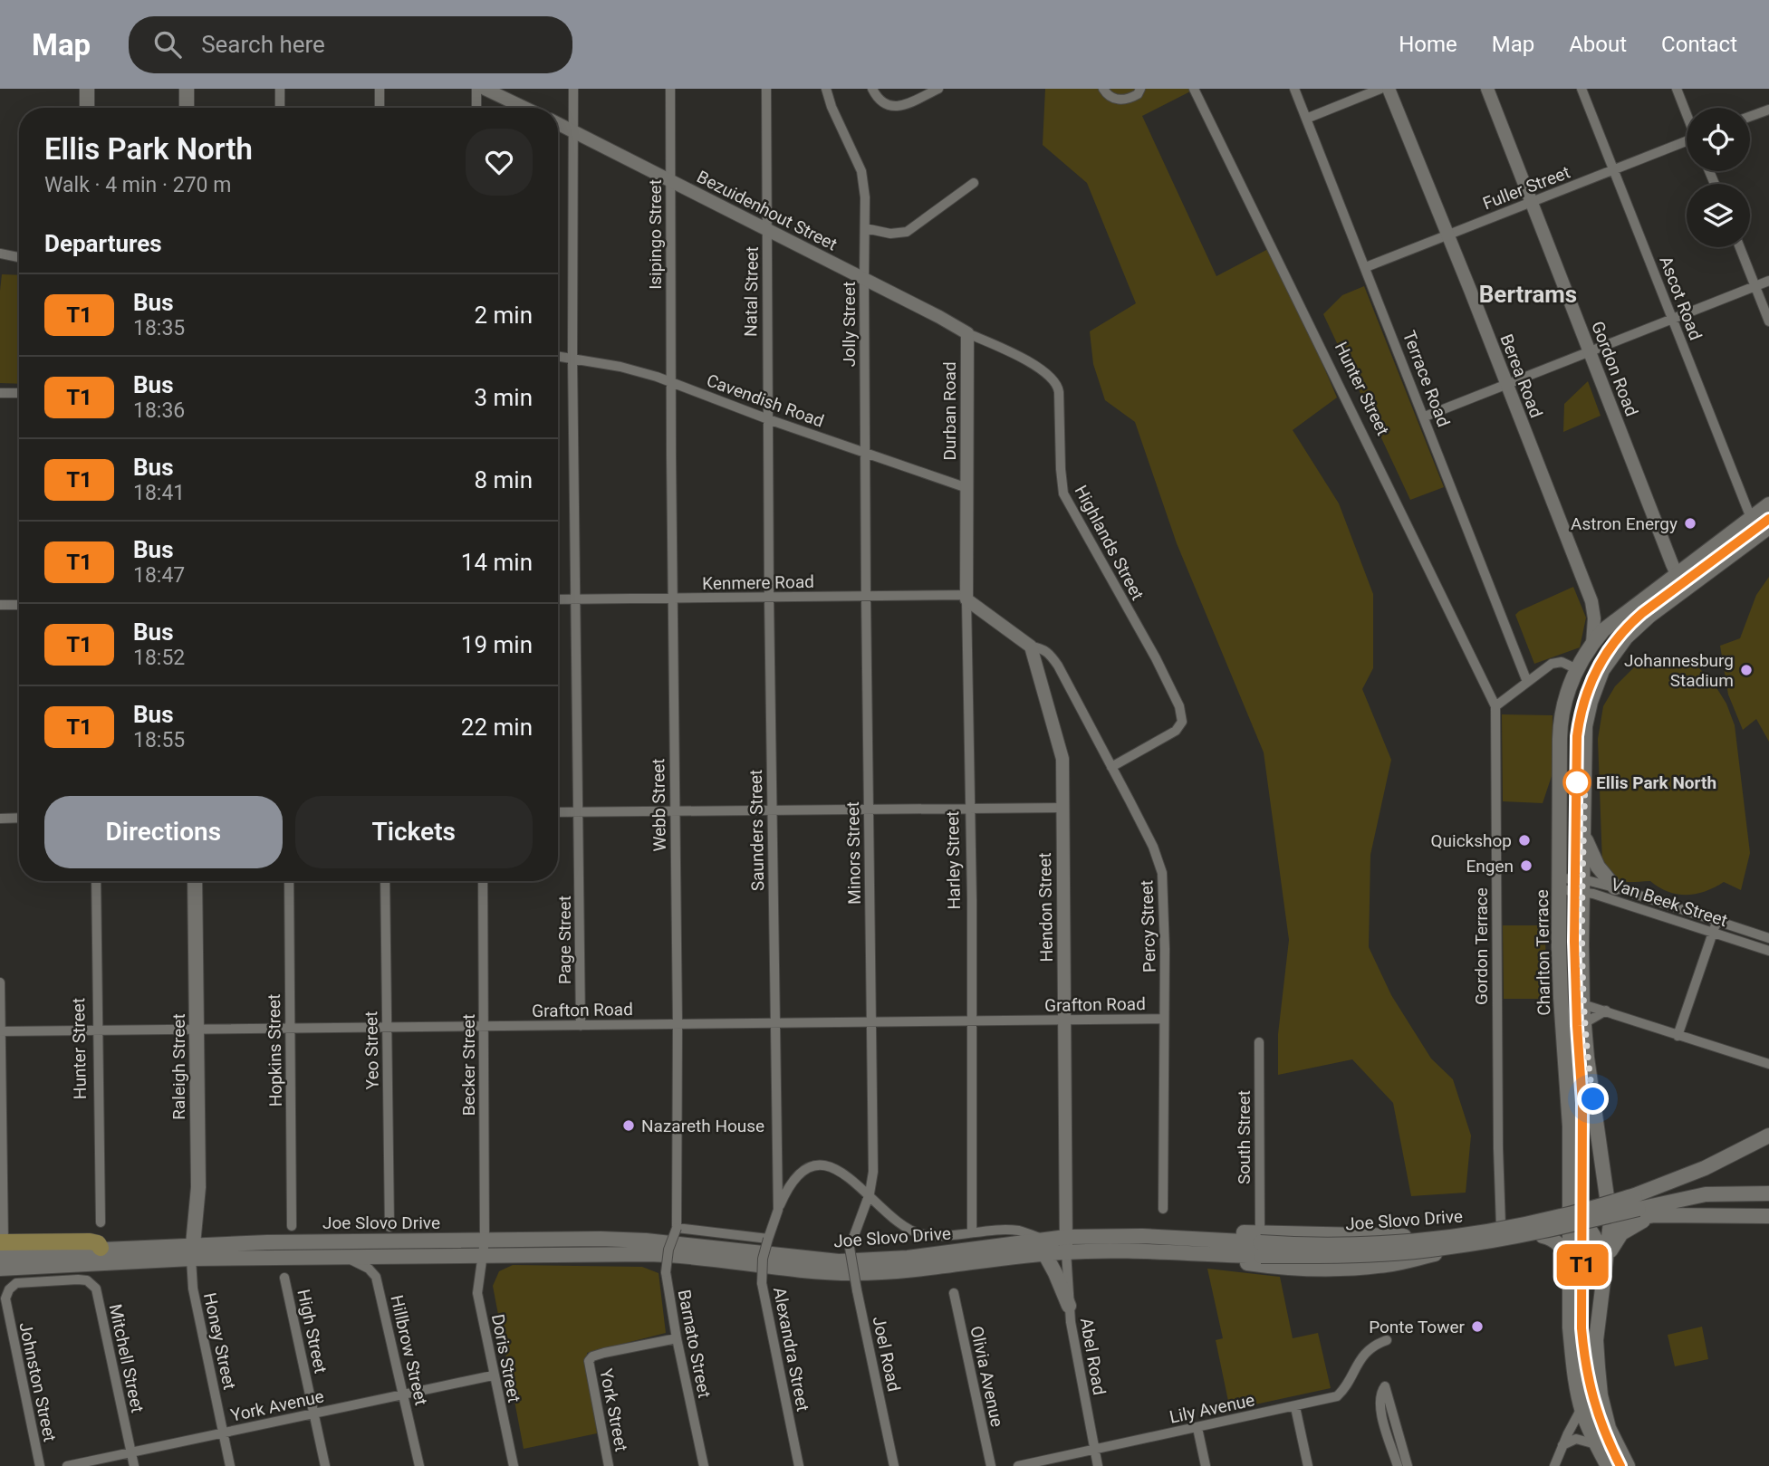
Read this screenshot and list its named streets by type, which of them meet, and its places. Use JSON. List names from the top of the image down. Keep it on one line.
{"streets":{"main road":["Charlton Terrace","Raleigh Street","Joe Slovo Drive"],"street":["Fuller Street","Bezuidenhout Street","Isipingo Street","Natal Street","Ascot Road","Jolly Street","Gordon Road","Berea Road","Terrace Road","Hunter Street","Cavendish Road","Durban Road","Highlands Street","Kenmere Road","Webb Street","Saunders Street","Minors Street","Harley Street","Van Beek Street","Hendon Street","Percy Street","Page Street","Gordon Terrace","Grafton Road","Hopkins Street","Yeo Street","Becker Street","South Street","High Street","Honey Street","Barnato Street","Alexandra Street","Hillbrow Street","Joel Road","Abel Road","Mitchell Street","Doris Street","Olivia Avenue","Johnston Street","York Avenue","Lily Avenue","York Street"]},"crossings":[["Fuller Street","Ascot Road"],["Fuller Street","Gordon Road"],["Fuller Street","Berea Road"],["Fuller Street","Terrace Road"],["Bezuidenhout Street","Isipingo Street"],["Bezuidenhout Street","Natal Street"],["Bezuidenhout Street","Jolly Street"],["Bezuidenhout Street","Durban Road"],["Bezuidenhout Street","Highlands Street"],["Bezuidenhout Street","Page Street"],["Isipingo Street","Cavendish Road"],["Isipingo Street","Webb Street"],["Natal Street","Cavendish Road"],["Natal Street","Saunders Street"],["Ascot Road","Charlton Terrace"],["Jolly Street","Cavendish Road"],["Jolly Street","Minors Street"],["Gordon Road","Charlton Terrace"],["Berea Road","Charlton Terrace"],["Hunter Street","Gordon Terrace"],["Hunter Street","Grafton Road"],["Cavendish Road","Durban Road"],["Cavendish Road","Webb Street"],["Cavendish Road","Saunders Street"],["Cavendish Road","Minors Street"],["Cavendish Road","Harley Street"],["Cavendish Road","Page Street"],["Durban Road","Highlands Street"],["Durban Road","Harley Street"],["Highlands Street","Percy Street"],["Kenmere Road","Webb Street"],["Kenmere Road","Saunders Street"],["Kenmere Road","Minors Street"],["Kenmere Road","Harley Street"],["Kenmere Road","Page Street"],["Webb Street","Grafton Road"],["Webb Street","Barnato Street"],["Saunders Street","Grafton Road"],["Saunders Street","Alexandra Street"],["Minors Street","Grafton Road"],["Minors Street","Joel Road"],["Harley Street","Grafton Road"],["Van Beek Street","Charlton Terrace"],["Hendon Street","Percy Street"],["Hendon Street","Grafton Road"],["Hendon Street","Joe Slovo Drive"],["Hendon Street","Abel Road"],["Percy Street","Grafton Road"],["Page Street","Grafton Road"],["Grafton Road","Hopkins Street"],["Grafton Road","Yeo Street"],["Grafton Road","Becker Street"],["Grafton Road","Raleigh Street"],["Becker Street","Joe Slovo Drive"],["Becker Street","Doris Street"],["Raleigh Street","Joe Slovo Drive"],["Raleigh Street","Honey Street"],["South Street","Joe Slovo Drive"],["Joe Slovo Drive","Honey Street"],["Joe Slovo Drive","Hillbrow Street"],["Joe Slovo Drive","Abel Road"],["Joe Slovo Drive","Doris Street"],["High Street","York Avenue"],["Honey Street","York Avenue"],["Barnato Street","York Street"],["Hillbrow Street","York Avenue"],["Abel Road","Lily Avenue"],["Mitchell Street","Johnston Street"],["Mitchell Street","York Avenue"],["Doris Street","York Avenue"]],"districts":["Bertrams"],"places":["Astron Energy","Johannesburg Stadium","Ellis Park North","Quickshop","Engen","Nazareth House","Ponte Tower"],"lines":["bus line T1"],"page":{"header":"Map","search":"Search here","nav":["Home","Map","About","Contact"],"on_map":"T1","heading":[["Ellis Park North","Walk · 4 min · 270 m"],"Departures"],"list":[{"mark":"T1","name":"Bus","note":"18:35","value":"2 min"},{"mark":"T1","name":"Bus","note":"18:36","value":"3 min"},{"mark":"T1","name":"Bus","note":"18:41","value":"8 min"},{"mark":"T1","name":"Bus","note":"18:47","value":"14 min"},{"mark":"T1","name":"Bus","note":"18:52","value":"19 min"},{"mark":"T1","name":"Bus","note":"18:55","value":"22 min"}],"buttons":["Directions","Tickets"]}}
